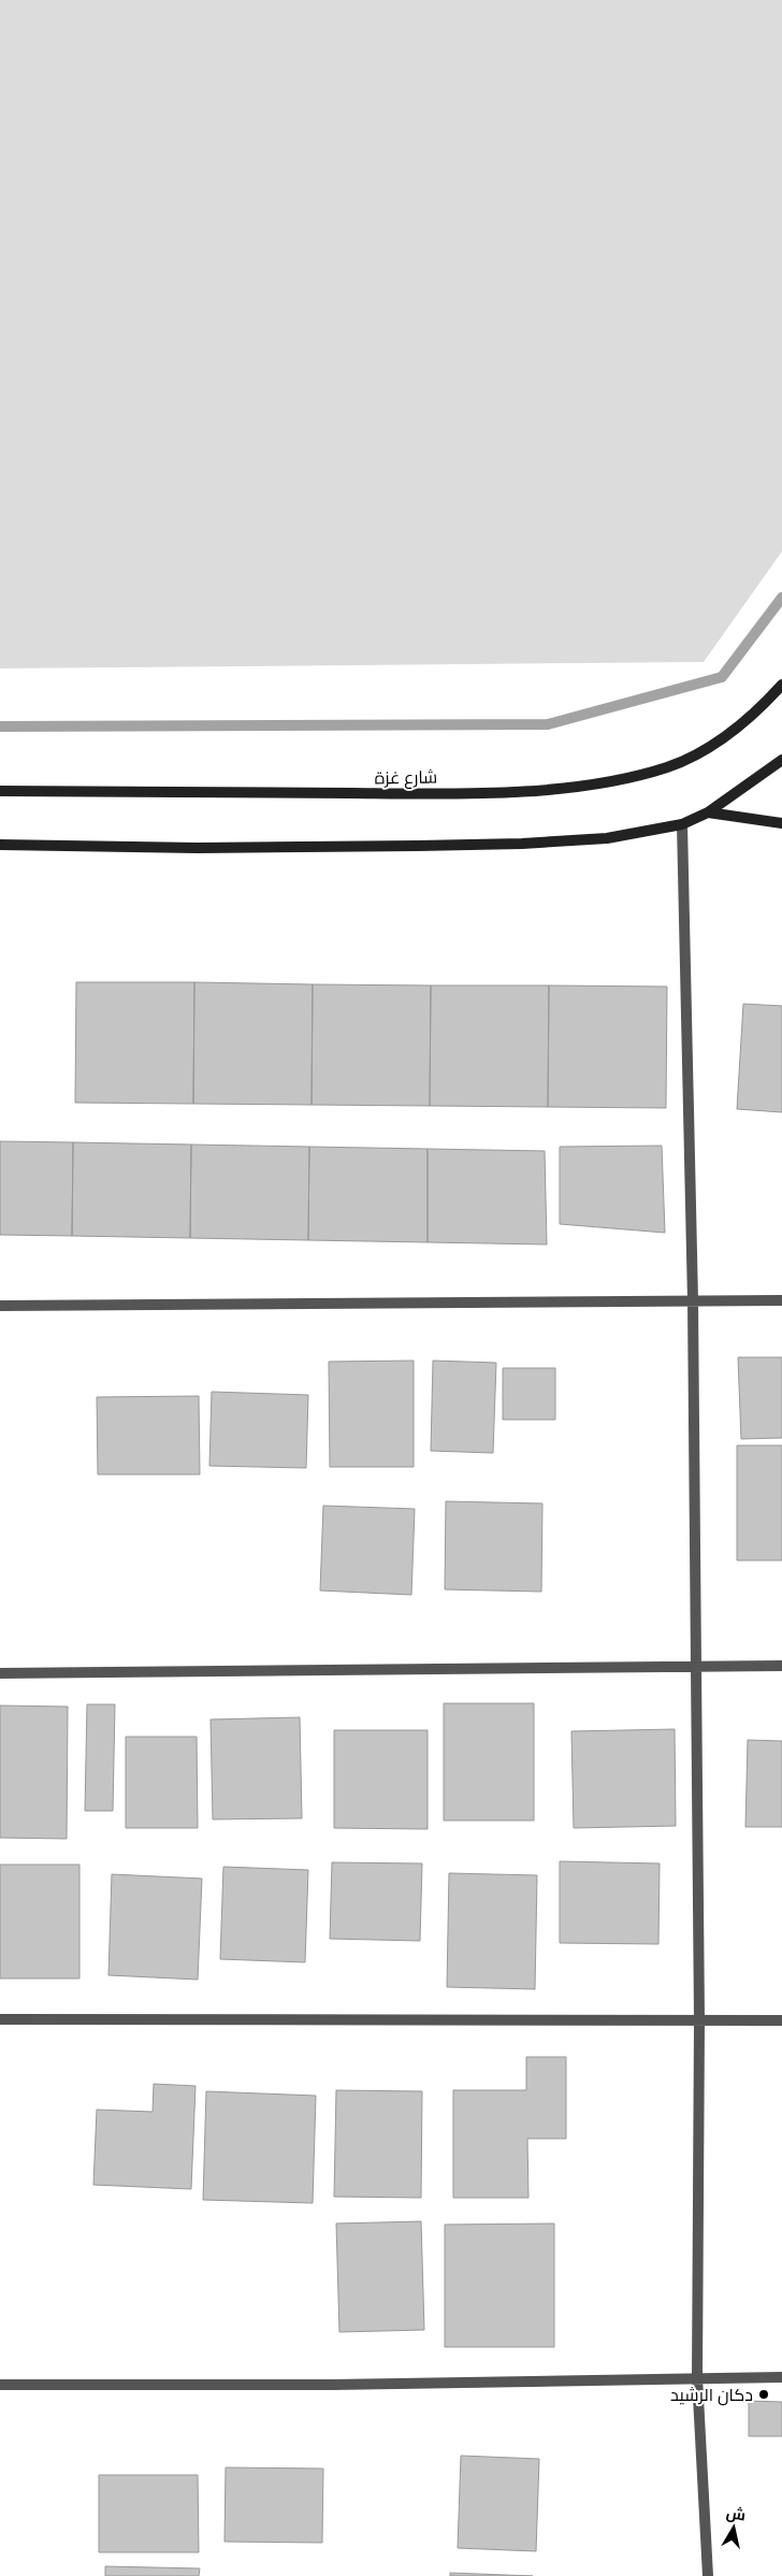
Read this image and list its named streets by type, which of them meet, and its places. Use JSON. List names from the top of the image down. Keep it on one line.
{"streets":{"main road":["شارع غزة"]},"places":["دكان الرشيد"],"north":"top"}
